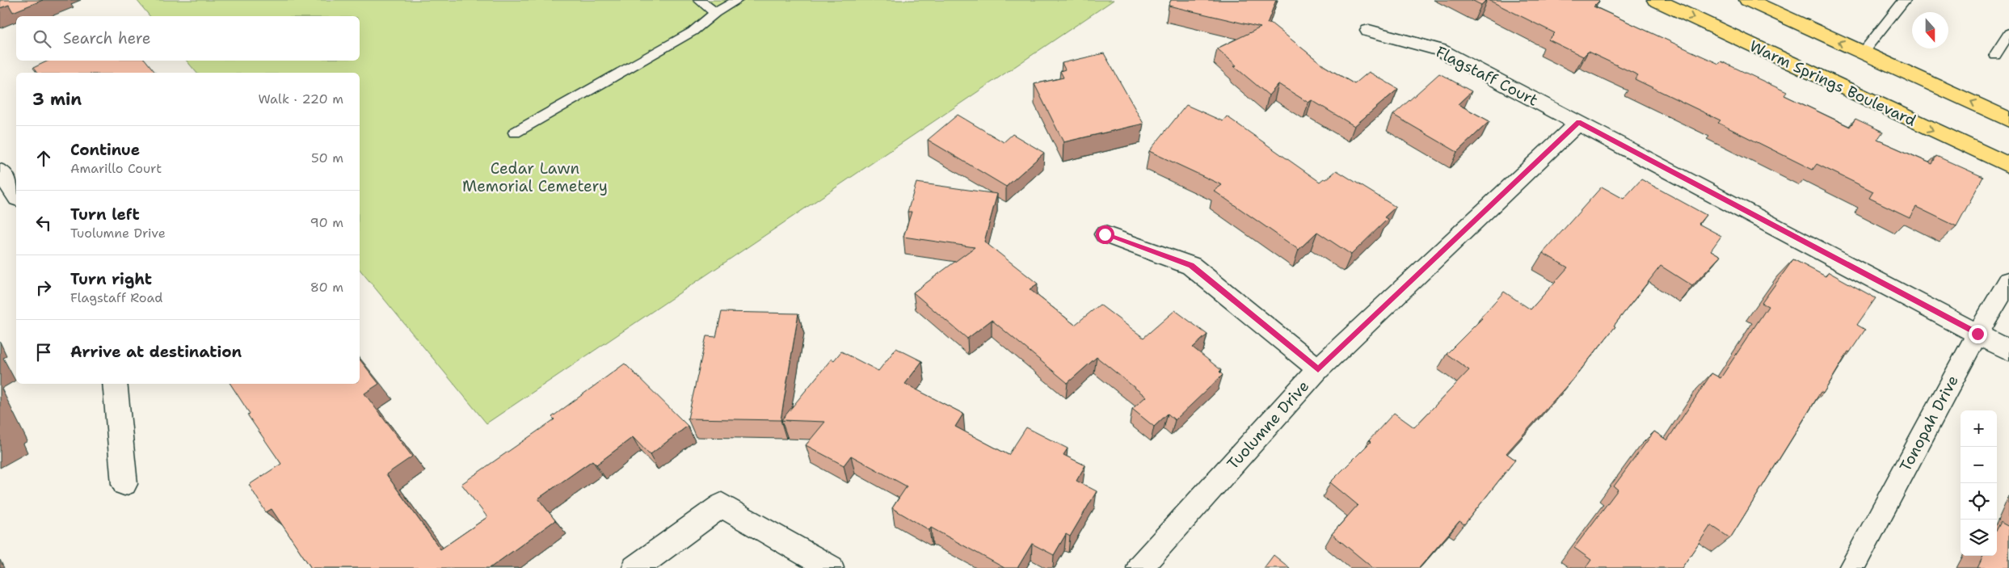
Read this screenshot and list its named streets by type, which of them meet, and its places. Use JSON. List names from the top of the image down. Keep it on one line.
{"streets":{"main road":["Warm Springs Boulevard"],"street":["Flagstaff Court","Tonopah Drive","Tuolumne Drive"]},"crossings":[["Flagstaff Court","Tonopah Drive"],["Flagstaff Court","Tuolumne Drive"]],"parks":["Cedar Lawn Memorial Cemetery"],"north":"bottom","page":{"search":"Search here","heading":["3 min","Walk · 220 m"],"list":[["Continue","Amarillo Court","50 m"],["Turn left","Tuolumne Drive","90 m"],["Turn right","Flagstaff Road","80 m"],"Arrive at destination"],"map_buttons":["+","−"]}}
